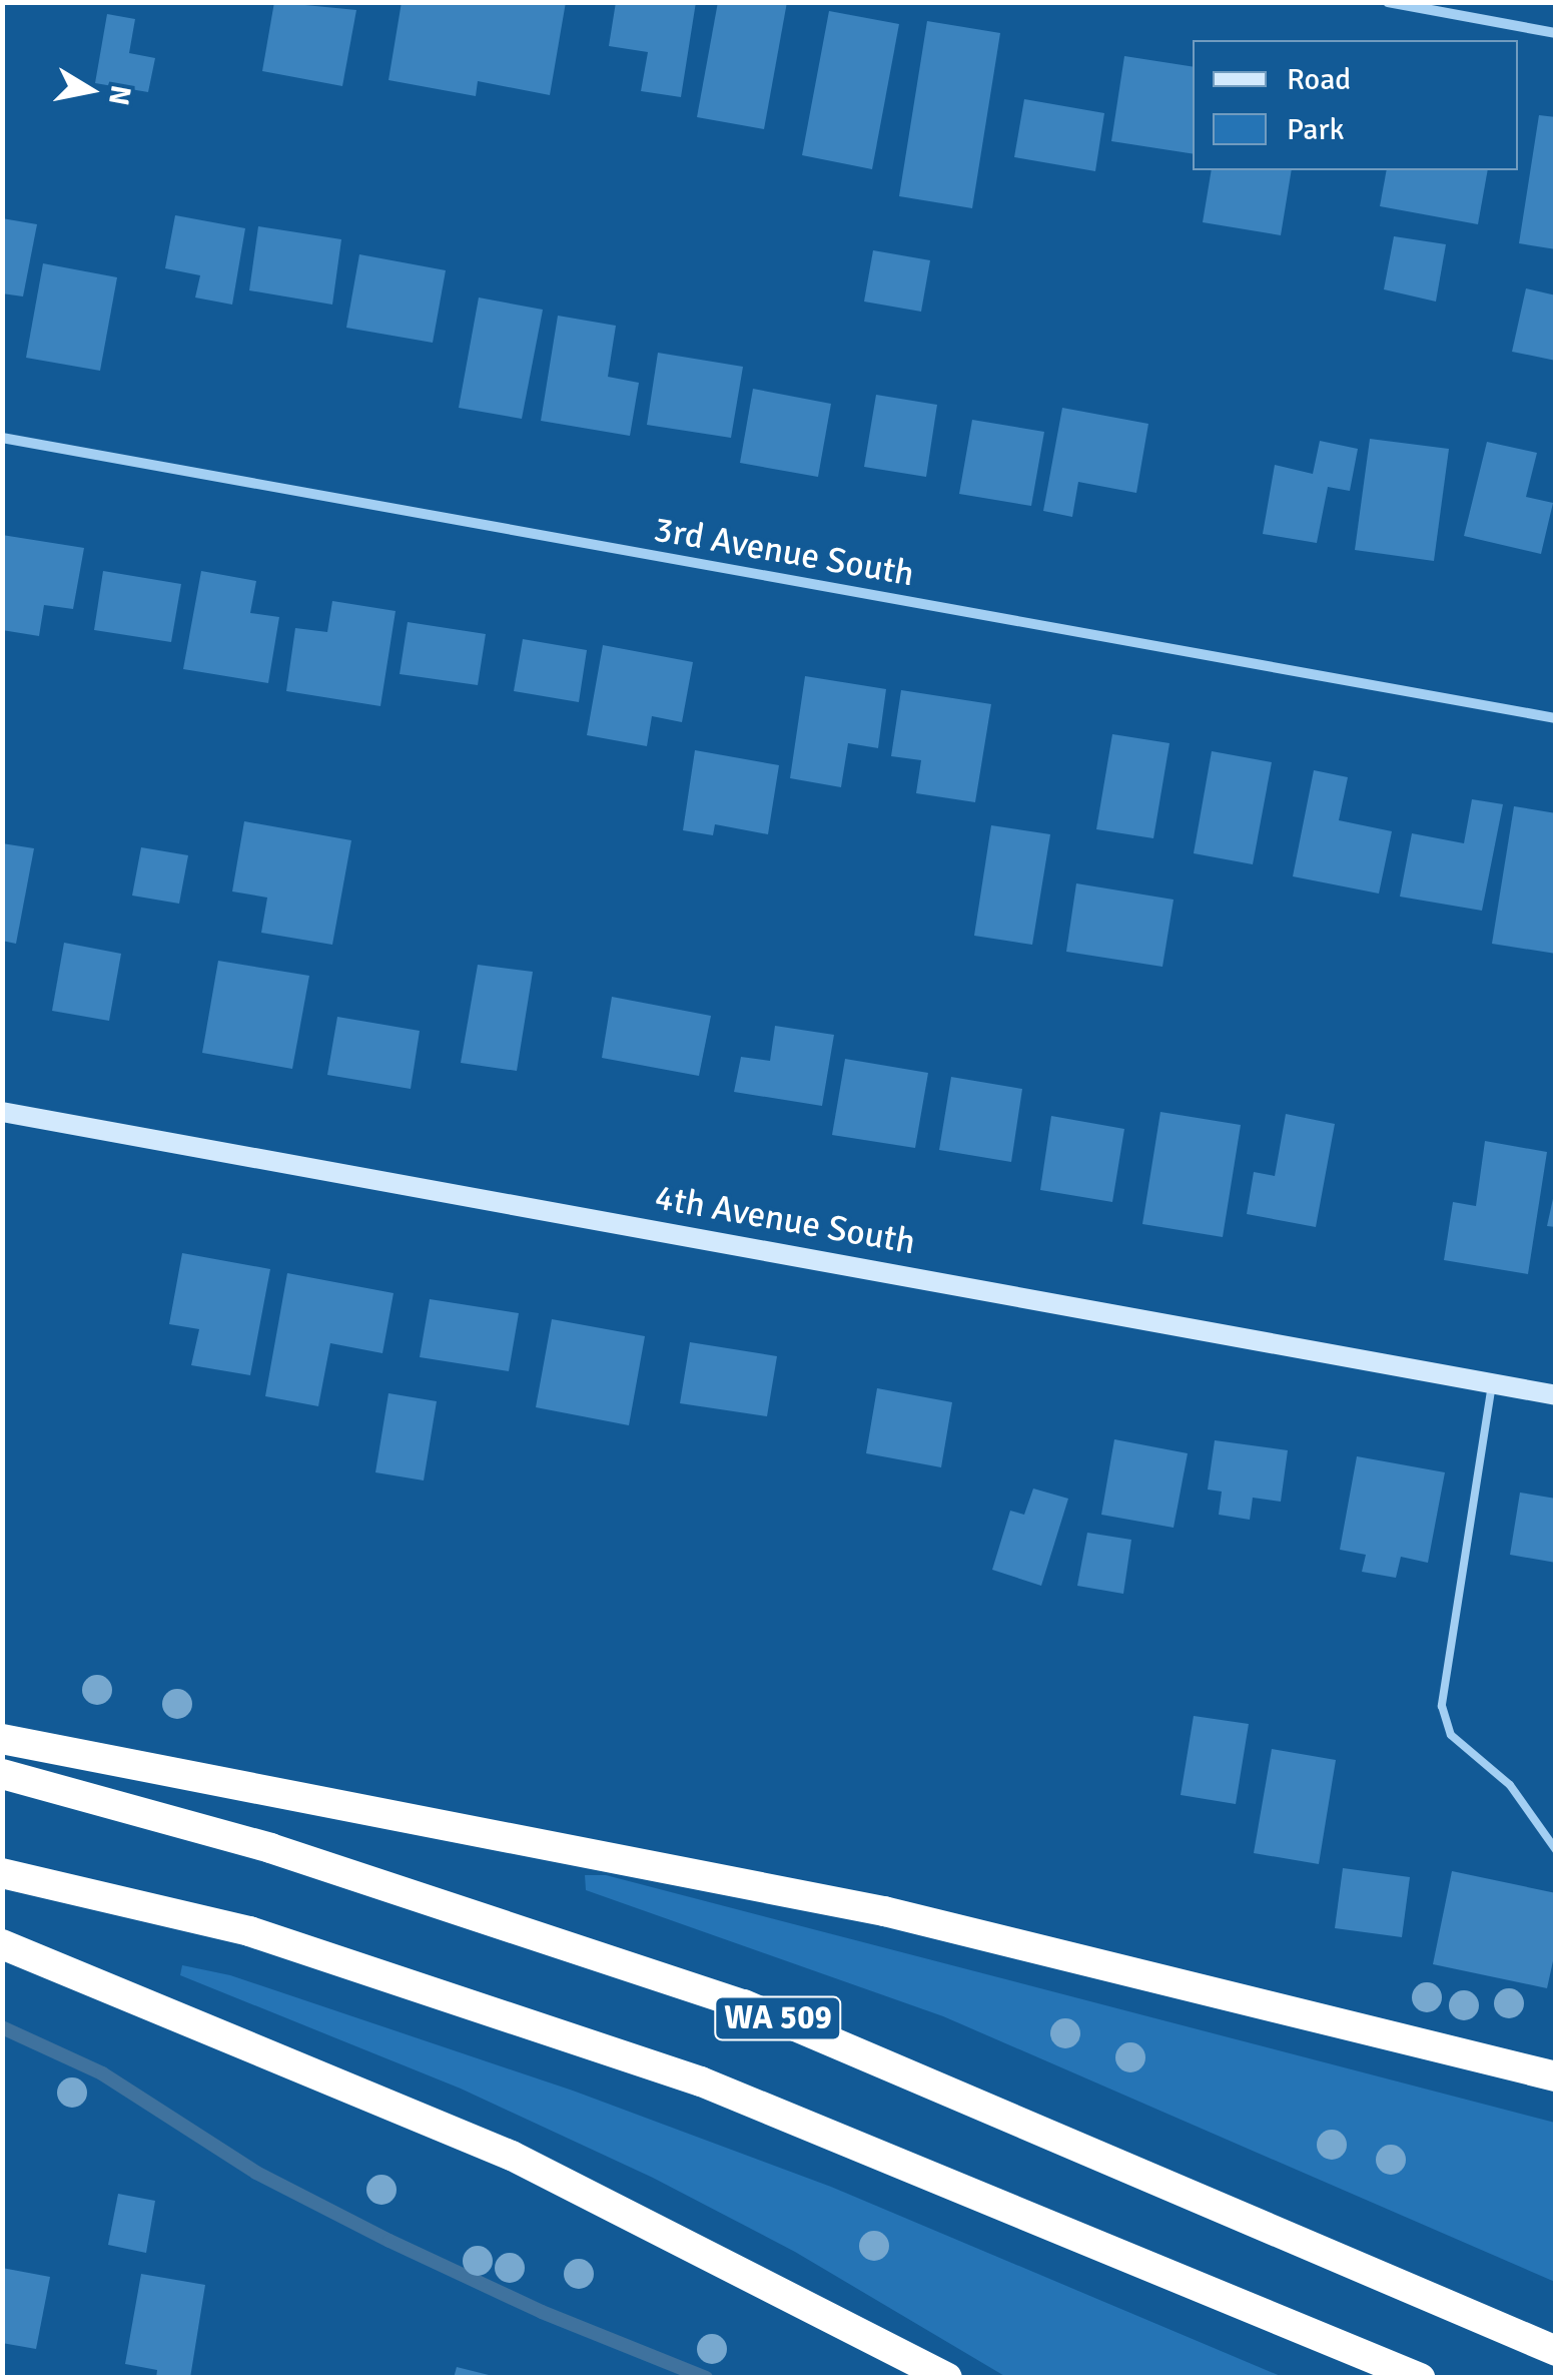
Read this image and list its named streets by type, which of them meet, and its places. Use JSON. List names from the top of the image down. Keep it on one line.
{"streets":{"highway":["WA 509"],"street":["3rd Avenue South","4th Avenue South"]},"legend":["Road","Park"],"north":"right"}
